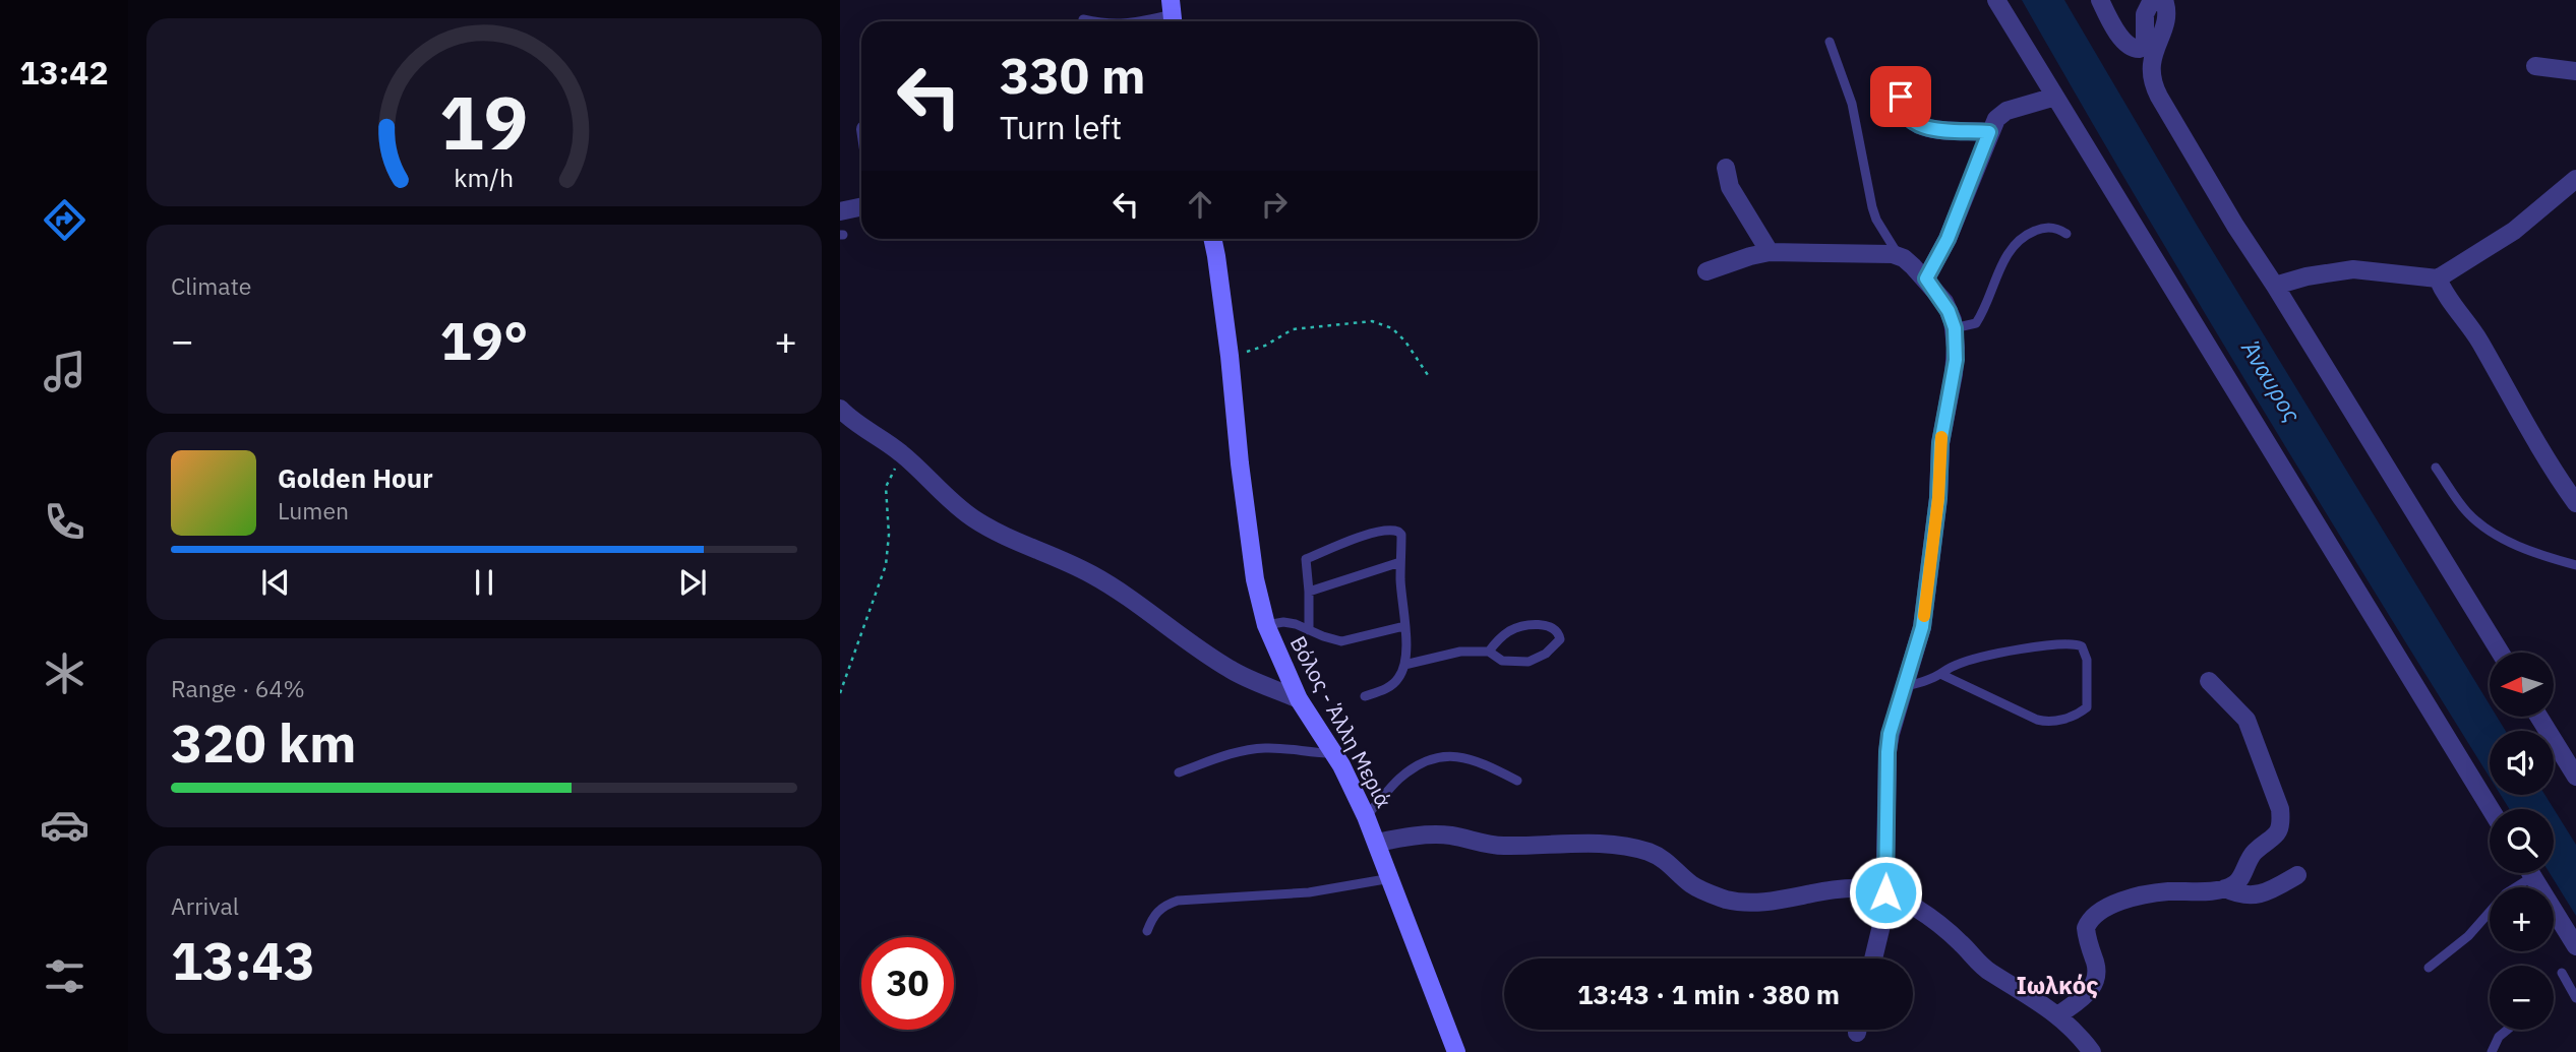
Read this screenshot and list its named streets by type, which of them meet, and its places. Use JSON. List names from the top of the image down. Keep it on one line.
{"streets":{"main road":["Βόλος - Άλλη Μεριά"]},"districts":["Ιωλκός"],"water":["Άναυρος"],"north":"left","page":{"tabs":"13:42","turn":["330 m","Turn left"],"tile":["Climate",["Range · 64%","320 km"],["Arrival","13:43"]],"heat":["−","19°","+"],"song":["Golden Hour","Lumen"],"map_buttons":["+","−"],"limit":"30","trip":"13:43 · 1 min · 380 m","gauge":["19","km/h"]}}
